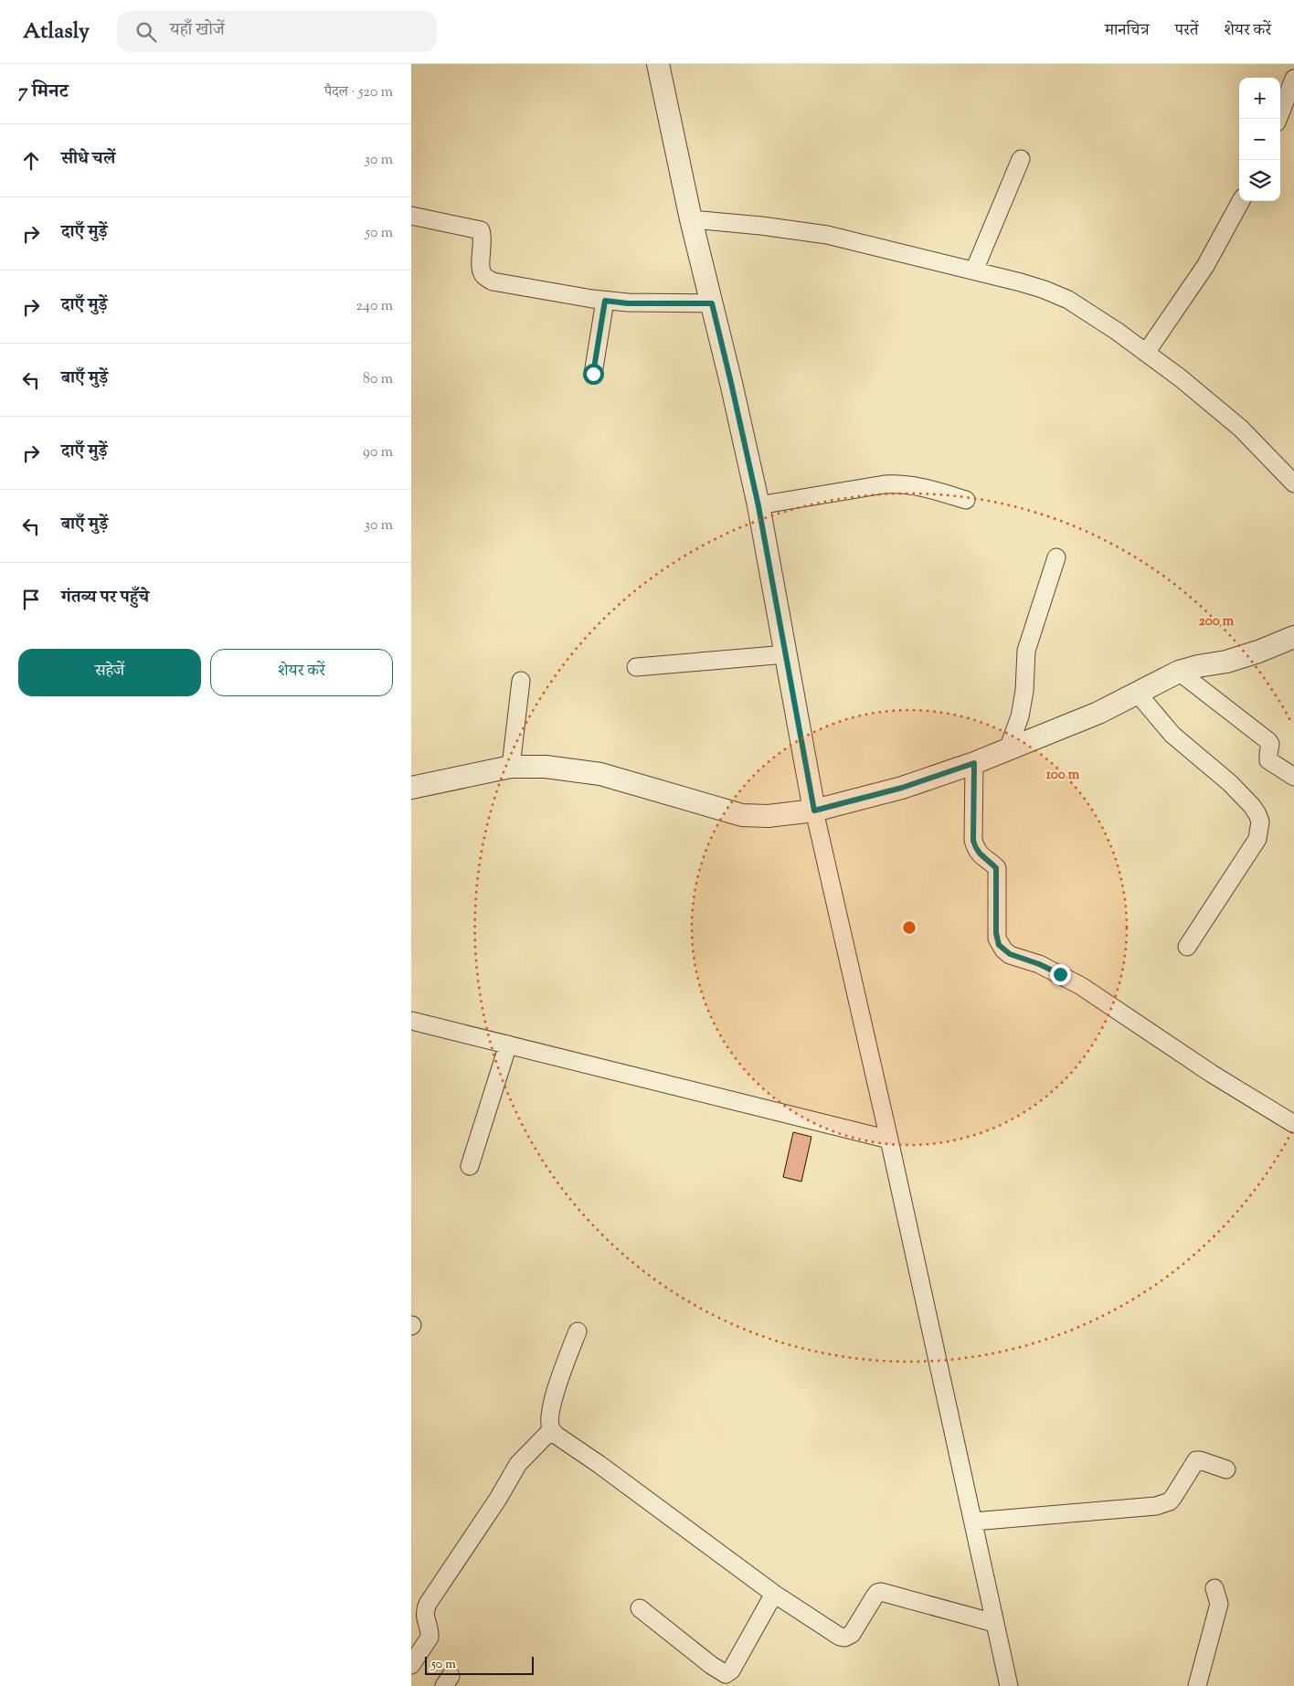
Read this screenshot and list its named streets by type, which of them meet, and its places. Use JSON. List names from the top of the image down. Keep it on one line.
{"scale_bar":"50 m","page":{"header":"Atlasly","search":"यहाँ खोजें","nav":["मानचित्र","परतें","शेयर करें"],"heading":["7 मिनट","पैदल · 520 m"],"map_buttons":["+","−"],"list":[["सीधे चलें","30 m"],["दाएँ मुड़ें","50 m"],["दाएँ मुड़ें","240 m"],["बाएँ मुड़ें","80 m"],["दाएँ मुड़ें","90 m"],["बाएँ मुड़ें","30 m"],"गंतव्य पर पहुँचे"],"buttons":["सहेजें","शेयर करें"],"scale":"50 m"},"rings":["200 m","100 m"]}
